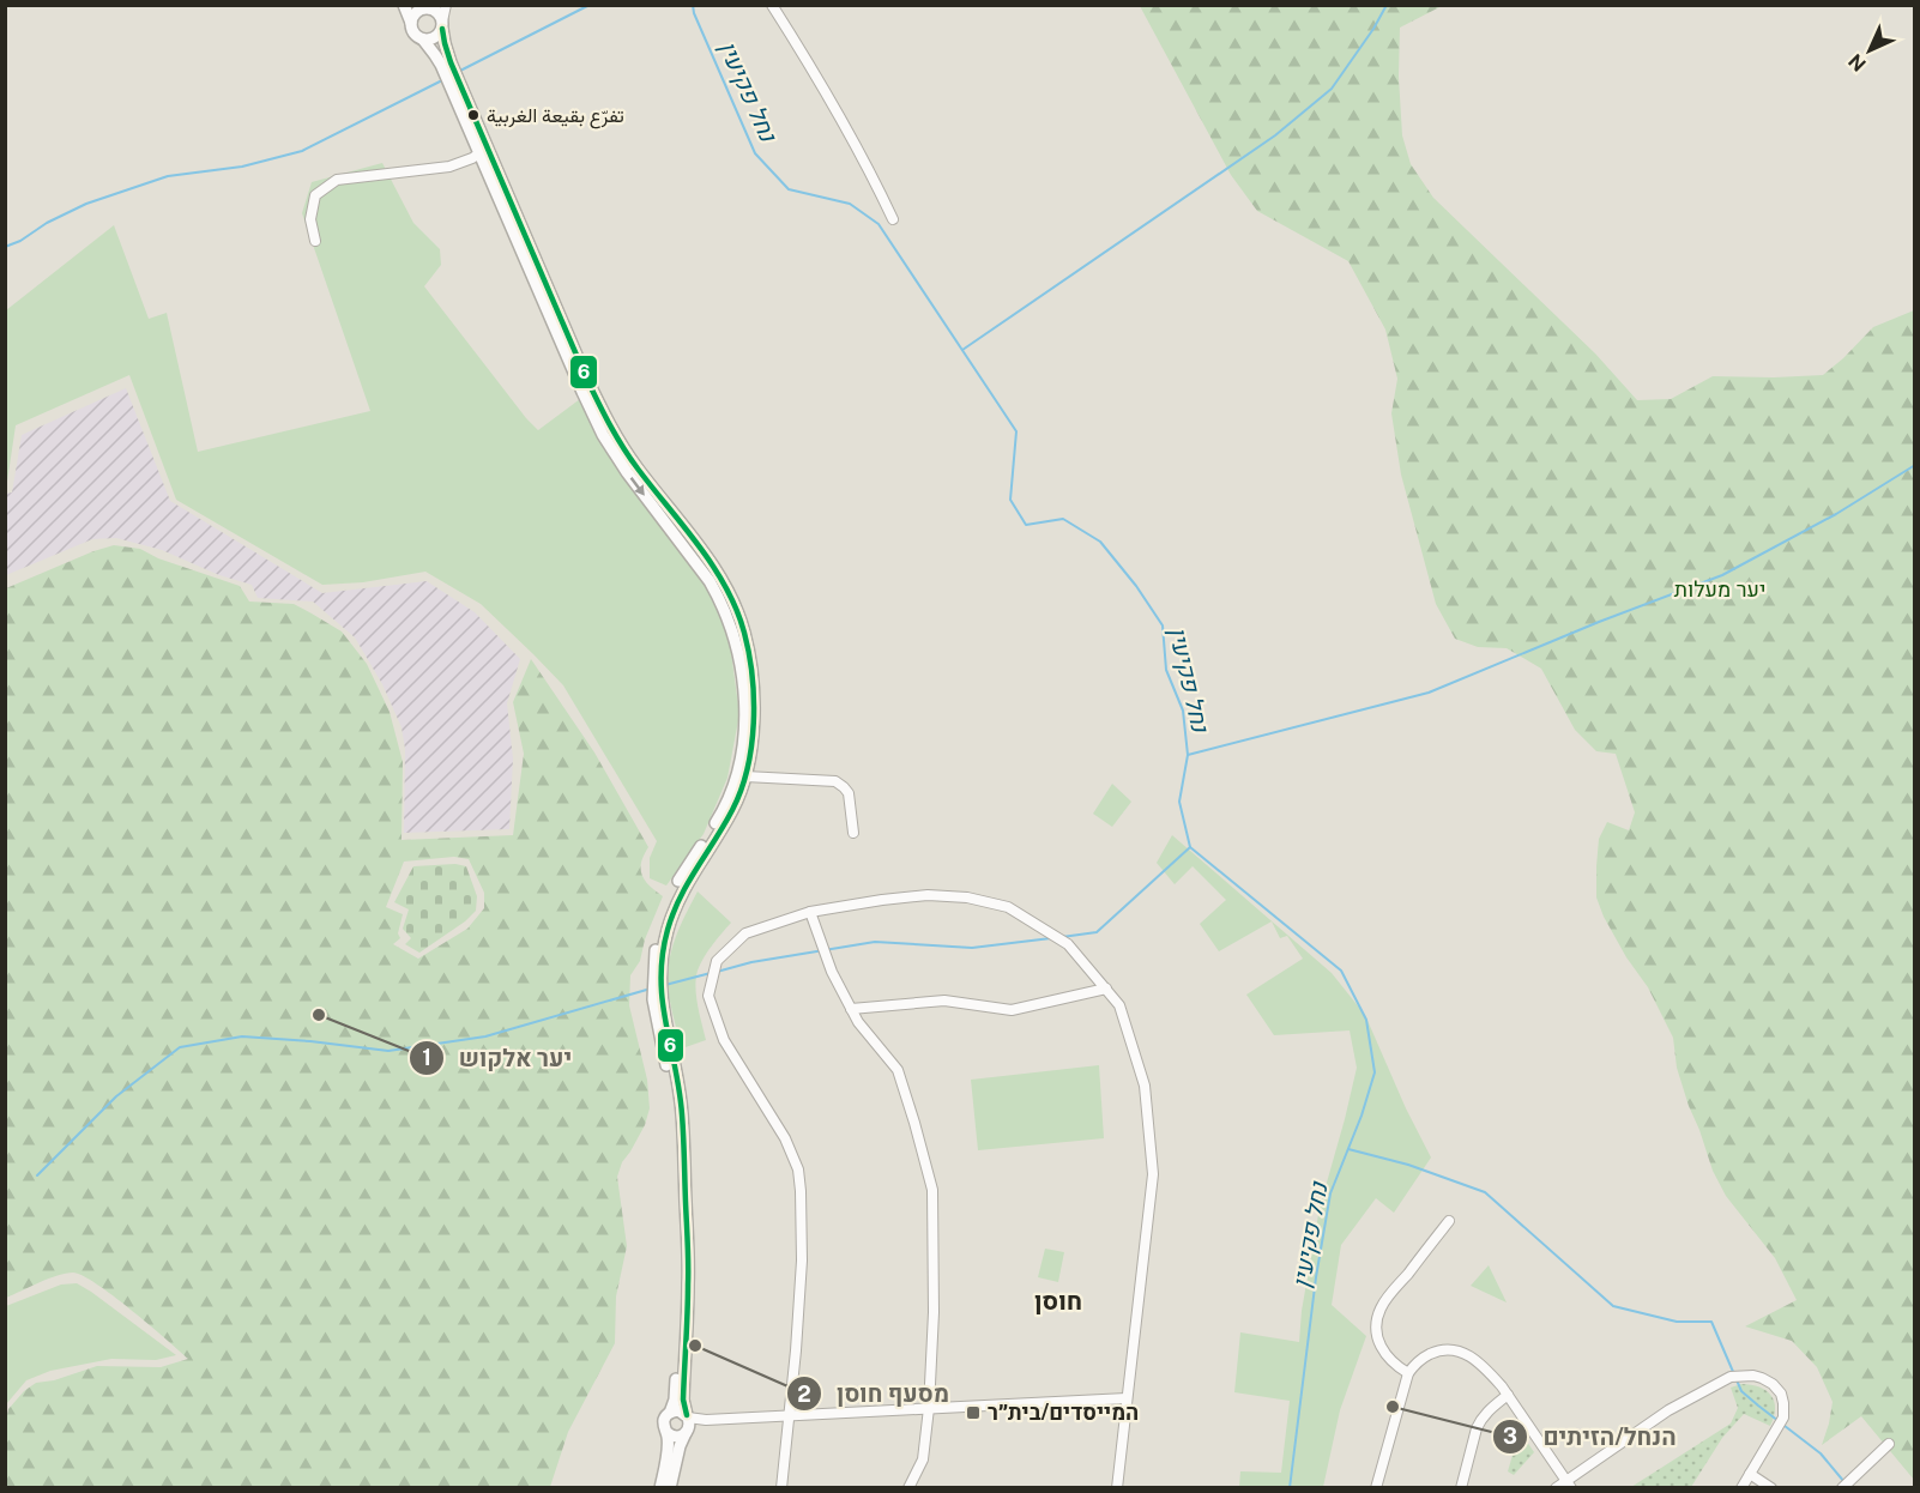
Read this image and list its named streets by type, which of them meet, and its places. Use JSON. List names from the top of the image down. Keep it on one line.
{"districts":["חוסן"],"water":["נחל פקיעין"],"parks":["יער מעלות"],"places":{"other":["تفرّع بقيعة الغربية","יער אלקוש","מסעף חוסן","הנחל/הזיתים"],"transit":["המייסדים/בית״ר"]},"lines":["transit line 6"],"north":"bottom left"}
